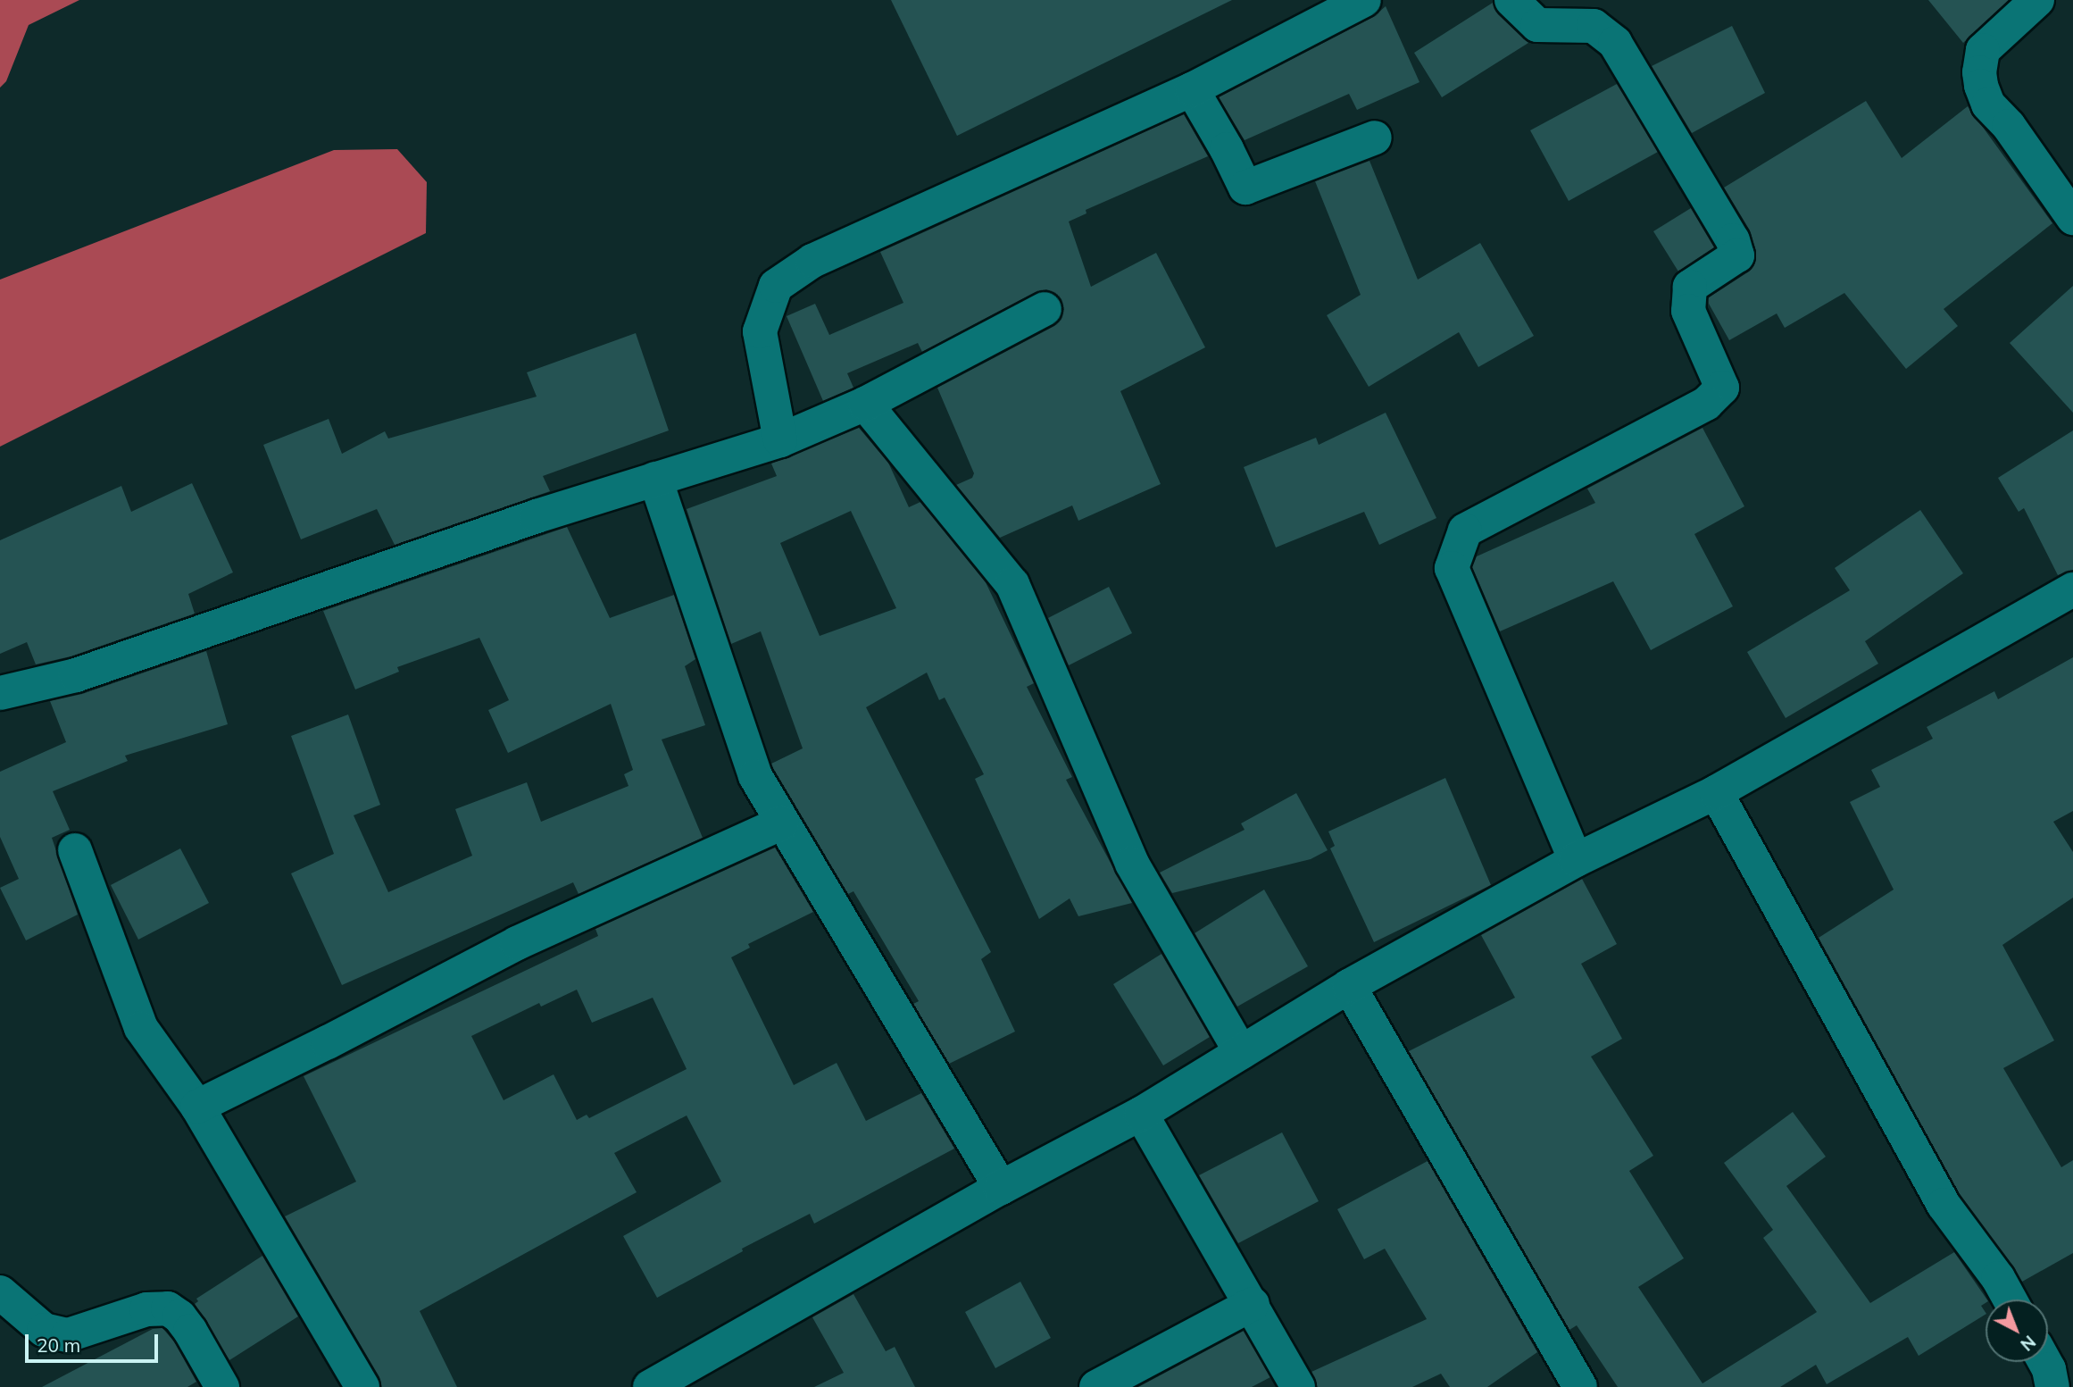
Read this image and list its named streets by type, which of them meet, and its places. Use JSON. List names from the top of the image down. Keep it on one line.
{"scale_bar":"20 m","north":"bottom right"}
